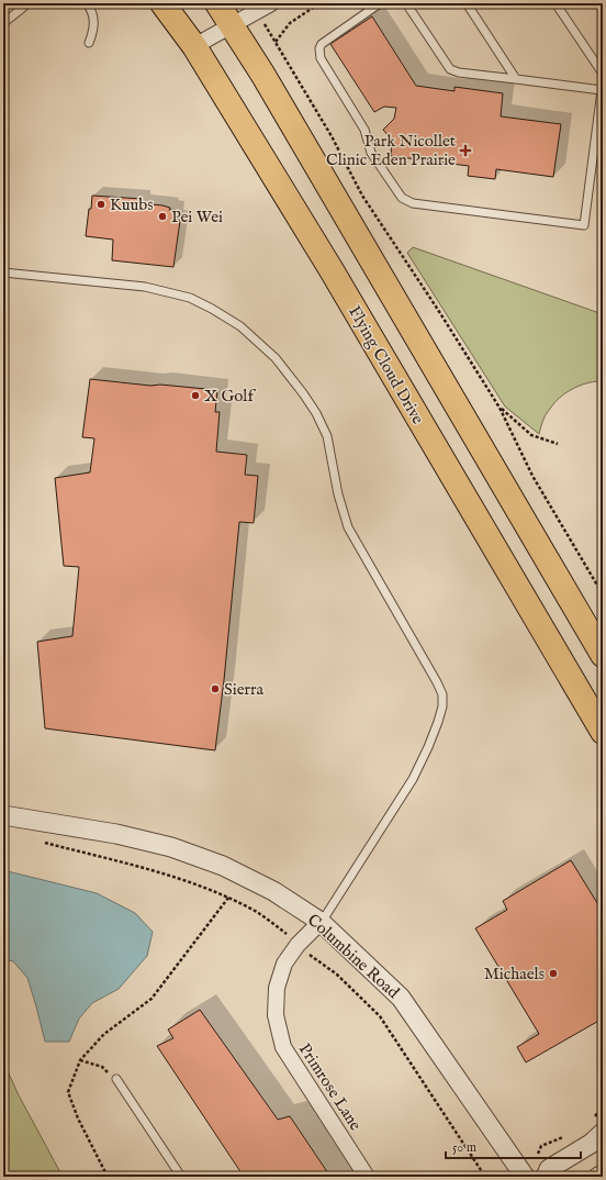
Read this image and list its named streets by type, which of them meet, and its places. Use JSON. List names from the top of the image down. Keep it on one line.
{"streets":{"main road":["Flying Cloud Drive"],"street":["Columbine Road","Primrose Lane"]},"crossings":[["Columbine Road","Primrose Lane"]],"places":{"health":["Park Nicollet Clinic Eden Prairie"],"other":["Kuubs","Pei Wei","X Golf","Sierra","Michaels"]},"scale_bar":"50 m"}
